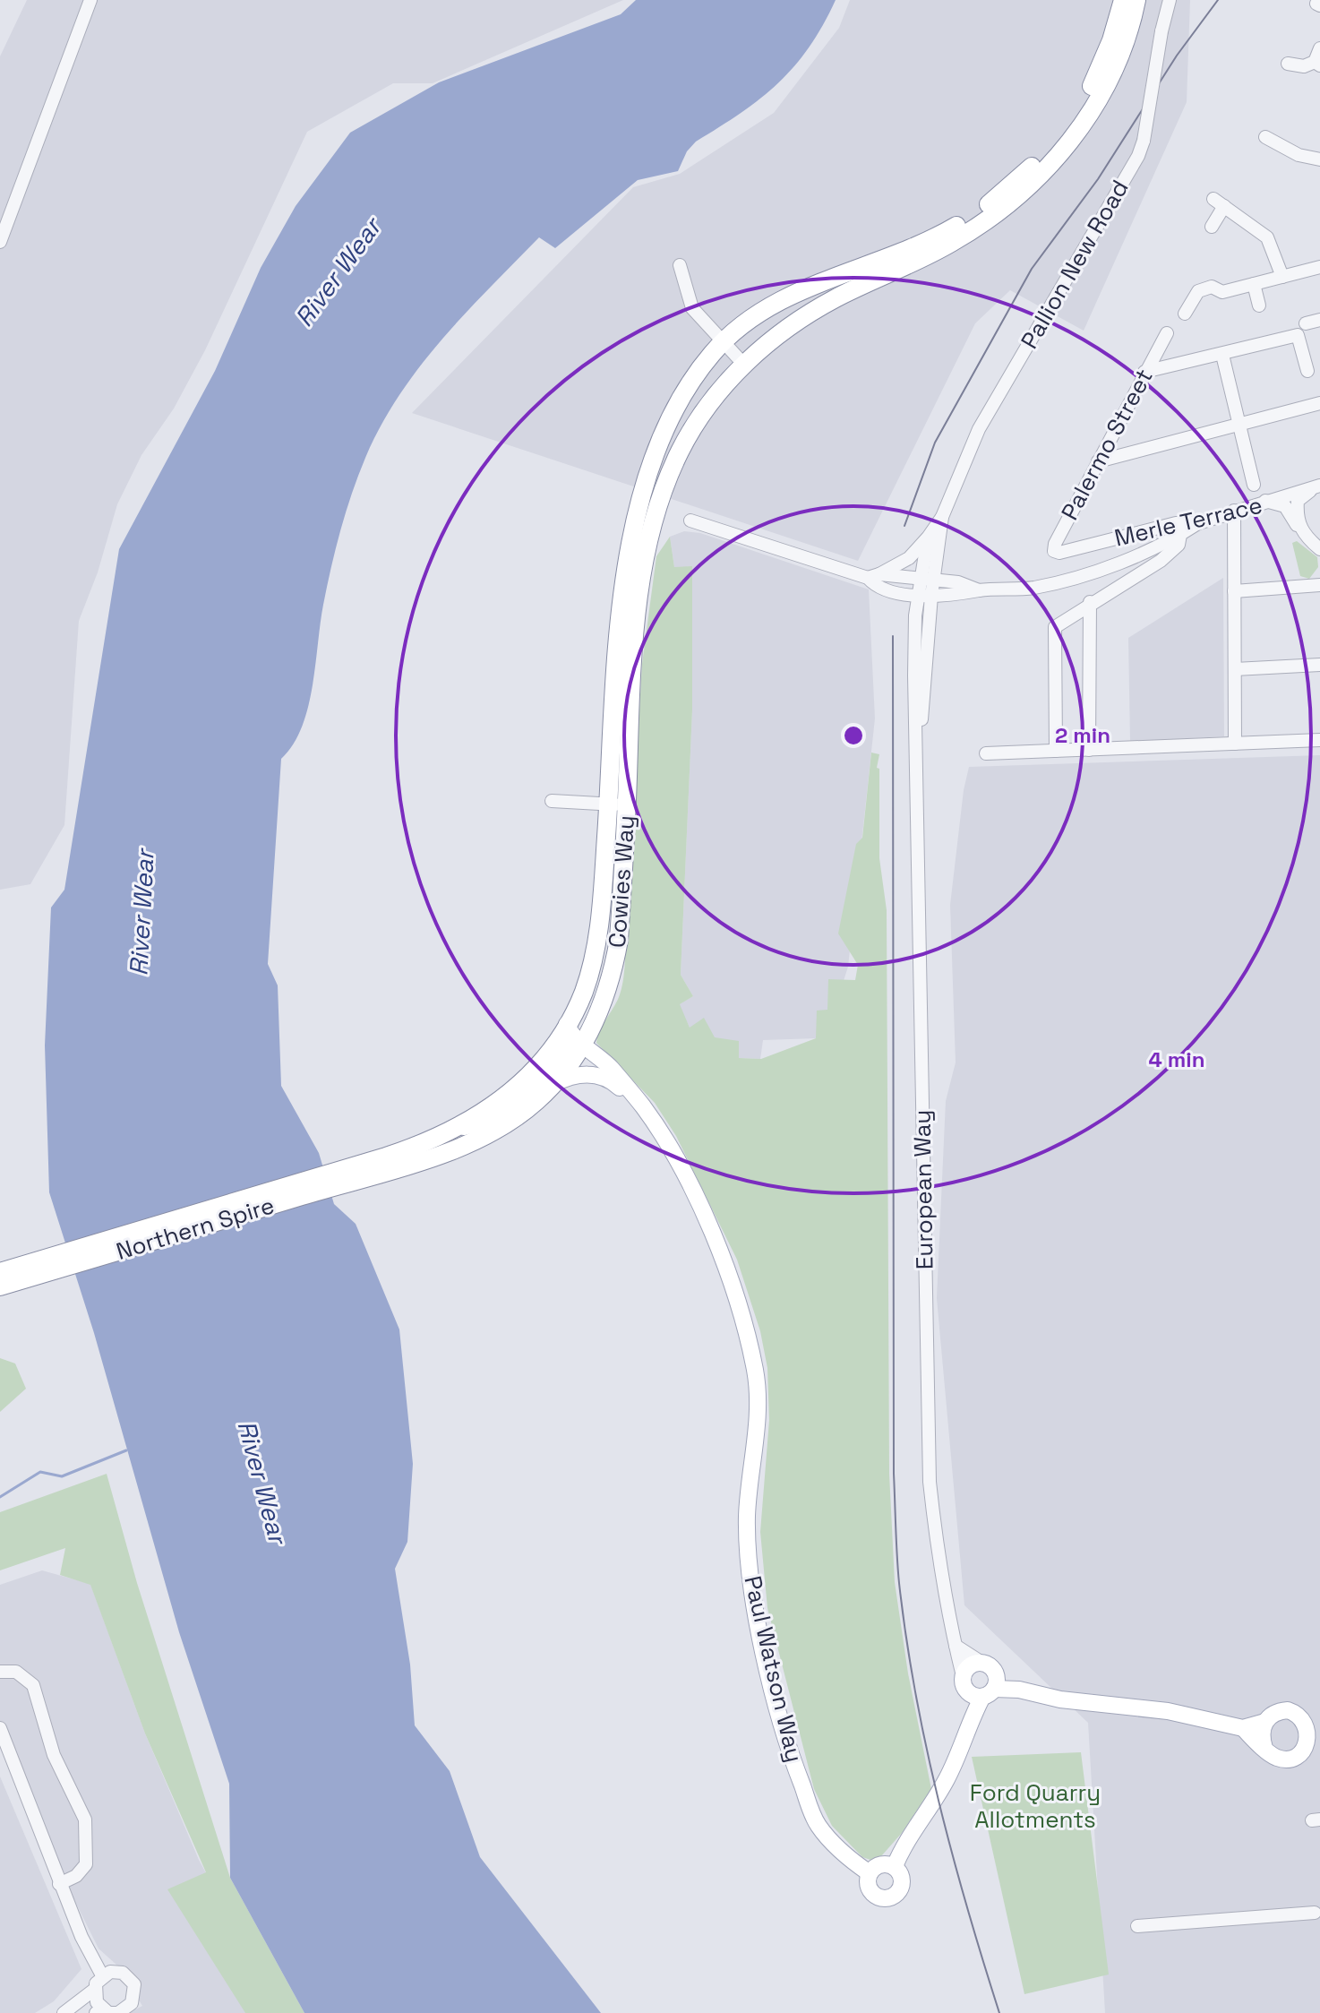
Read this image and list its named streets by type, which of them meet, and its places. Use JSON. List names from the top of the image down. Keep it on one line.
{"streets":{"highway":["Cowies Way","Northern Spire"],"main road":["Paul Watson Way"],"street":["Pallion New Road","Palermo Street","Merle Terrace","European Way"]},"crossings":[["Pallion New Road","European Way"],["Palermo Street","Merle Terrace"],["Cowies Way","Northern Spire"],["Cowies Way","Paul Watson Way"]],"water":["River Wear"],"parks":["Ford Quarry Allotments"],"rings":["2 min","4 min"]}
